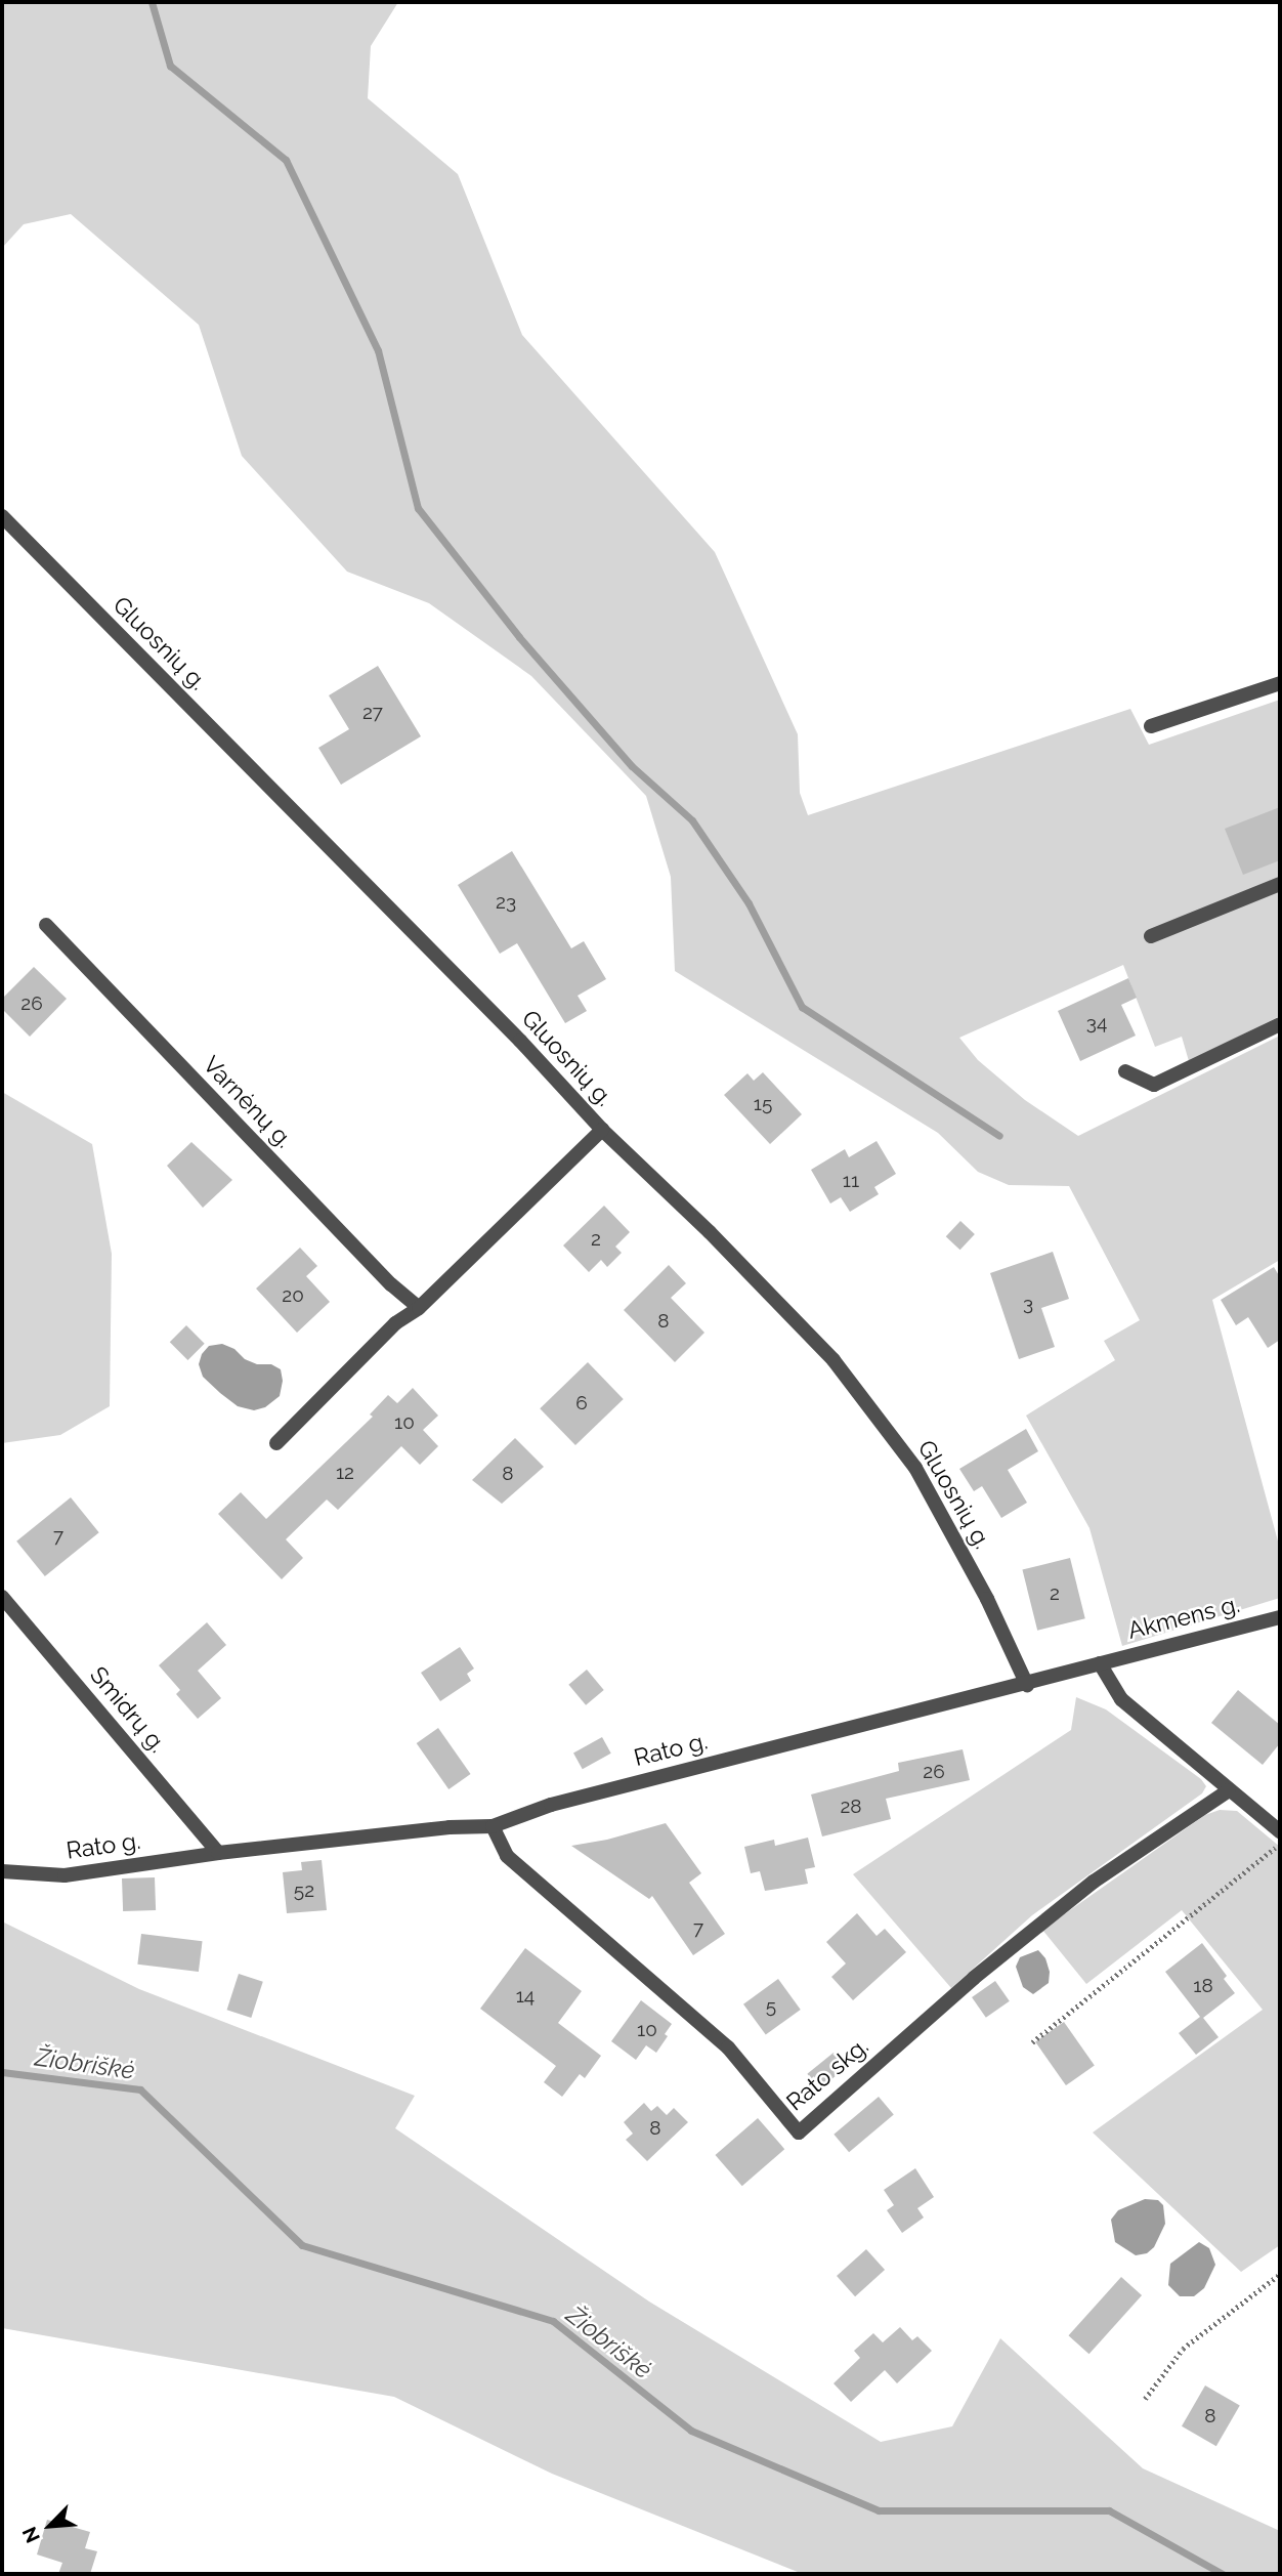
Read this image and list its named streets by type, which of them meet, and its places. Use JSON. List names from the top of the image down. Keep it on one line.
{"streets":{"street":["Gluosnių g.","Varnėnų g.","Akmens g.","Smidrų g.","Rato g.","Rato skg."]},"crossings":[["Gluosnių g.","Rato g."],["Akmens g.","Rato g."],["Smidrų g.","Rato g."],["Rato g.","Rato skg."]],"water":["Žiobriškė"],"house_numbers":["27","23","26","34","15","11","2","20","3","8","6","10","12","8","7","2","26","28","52","7","18","14","5","10","8","8"],"north":"bottom left"}
